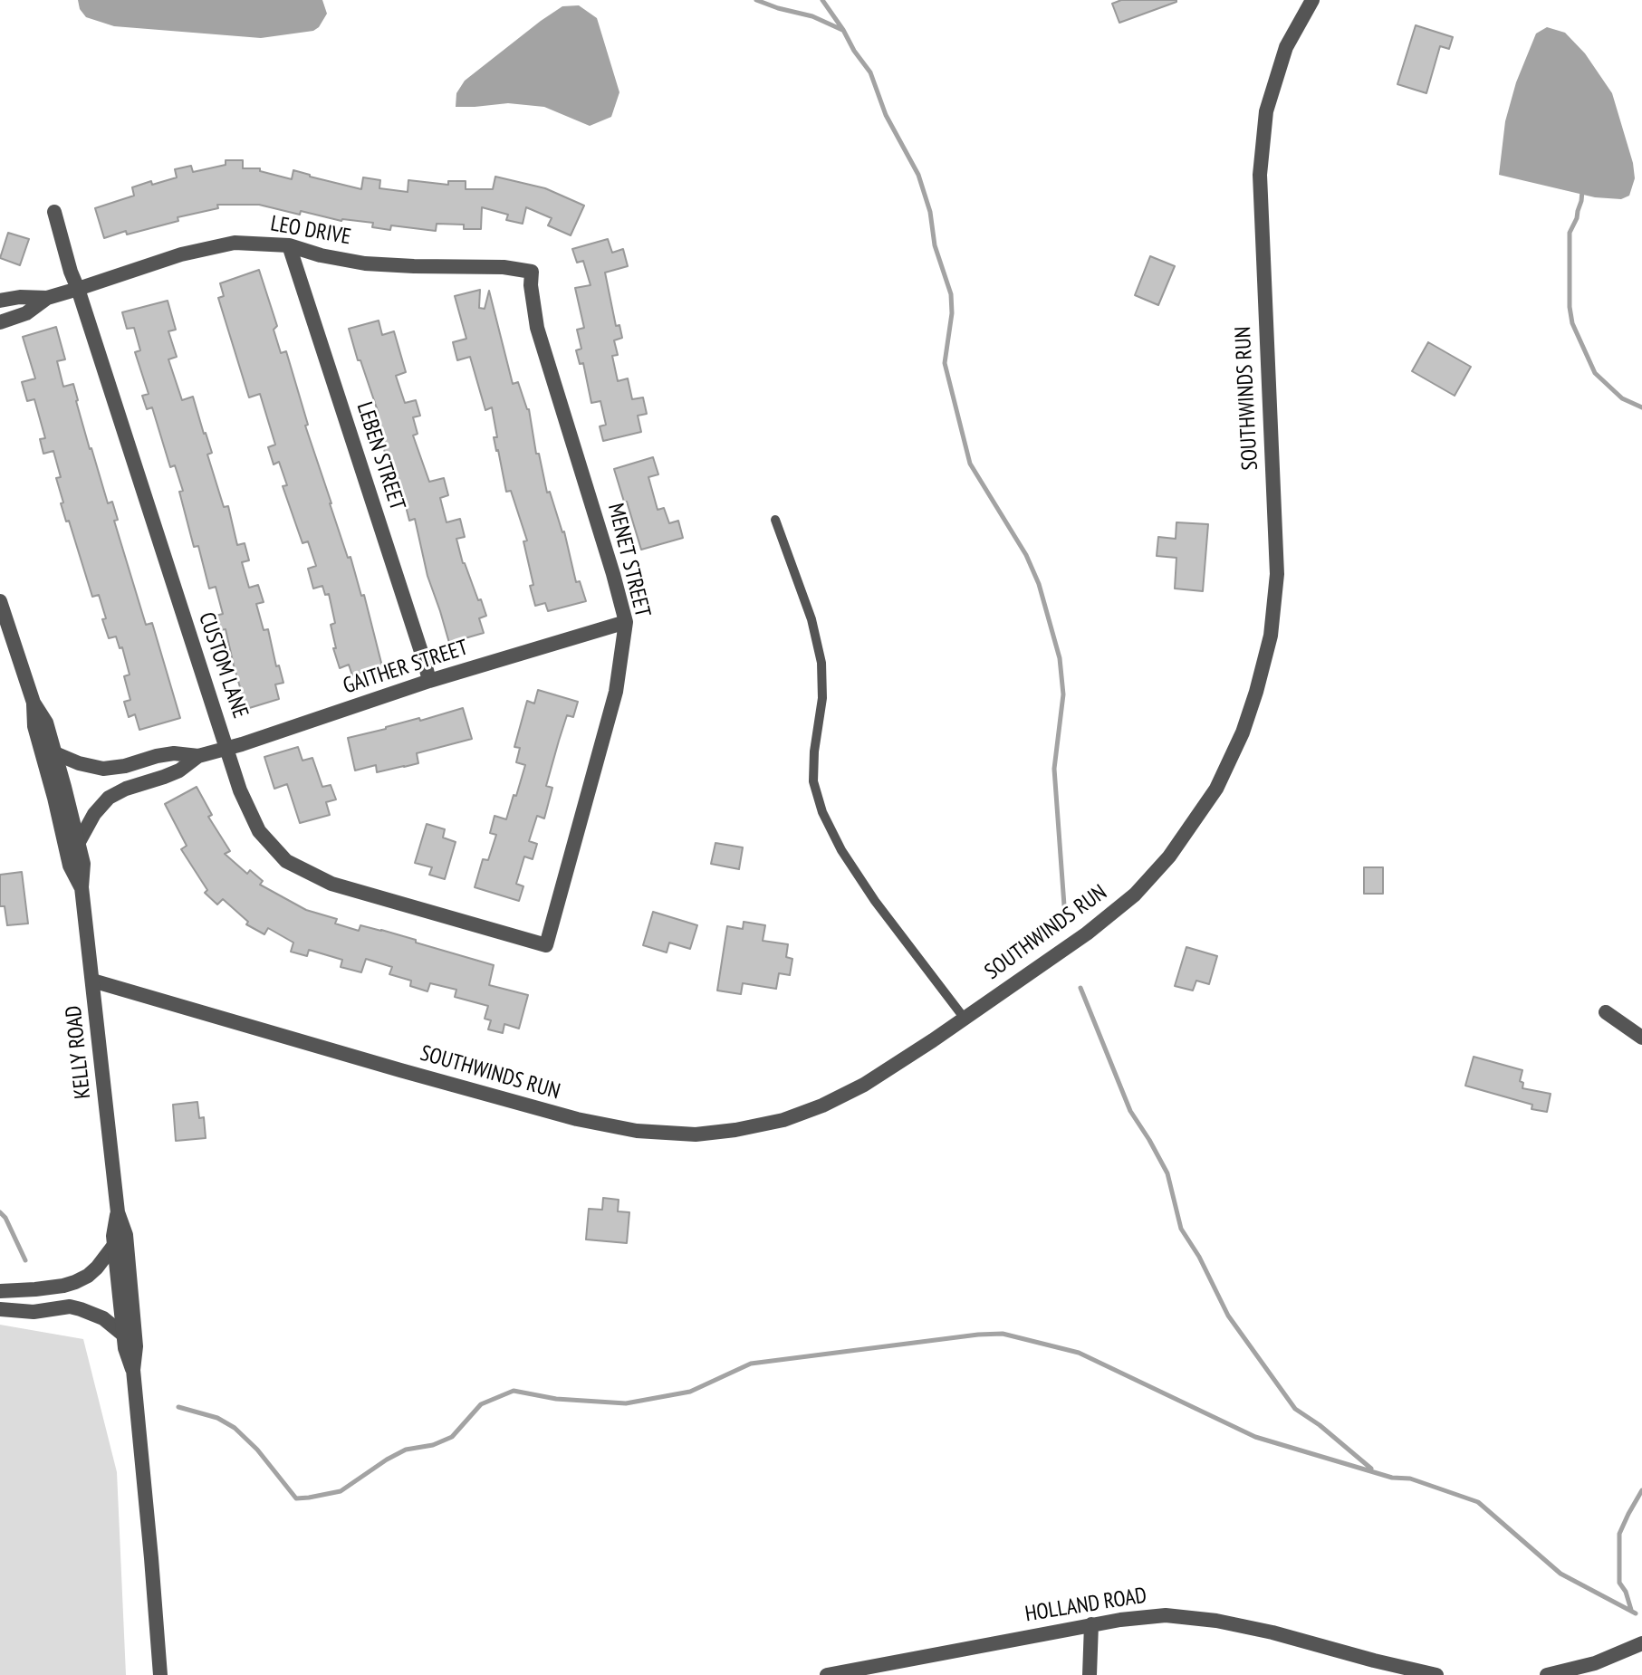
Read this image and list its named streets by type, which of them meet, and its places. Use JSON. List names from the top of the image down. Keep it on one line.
{"streets":{"street":["LEO DRIVE","SOUTHWINDS RUN","LEBEN STREET","MENET STREET","CUSTOM LANE","GAITHER STREET","KELLY ROAD","HOLLAND ROAD"]},"crossings":[["LEO DRIVE","LEBEN STREET"],["LEO DRIVE","MENET STREET"],["LEO DRIVE","CUSTOM LANE"],["SOUTHWINDS RUN","KELLY ROAD"],["LEBEN STREET","GAITHER STREET"],["MENET STREET","CUSTOM LANE"],["MENET STREET","GAITHER STREET"],["CUSTOM LANE","GAITHER STREET"],["GAITHER STREET","KELLY ROAD"]]}
